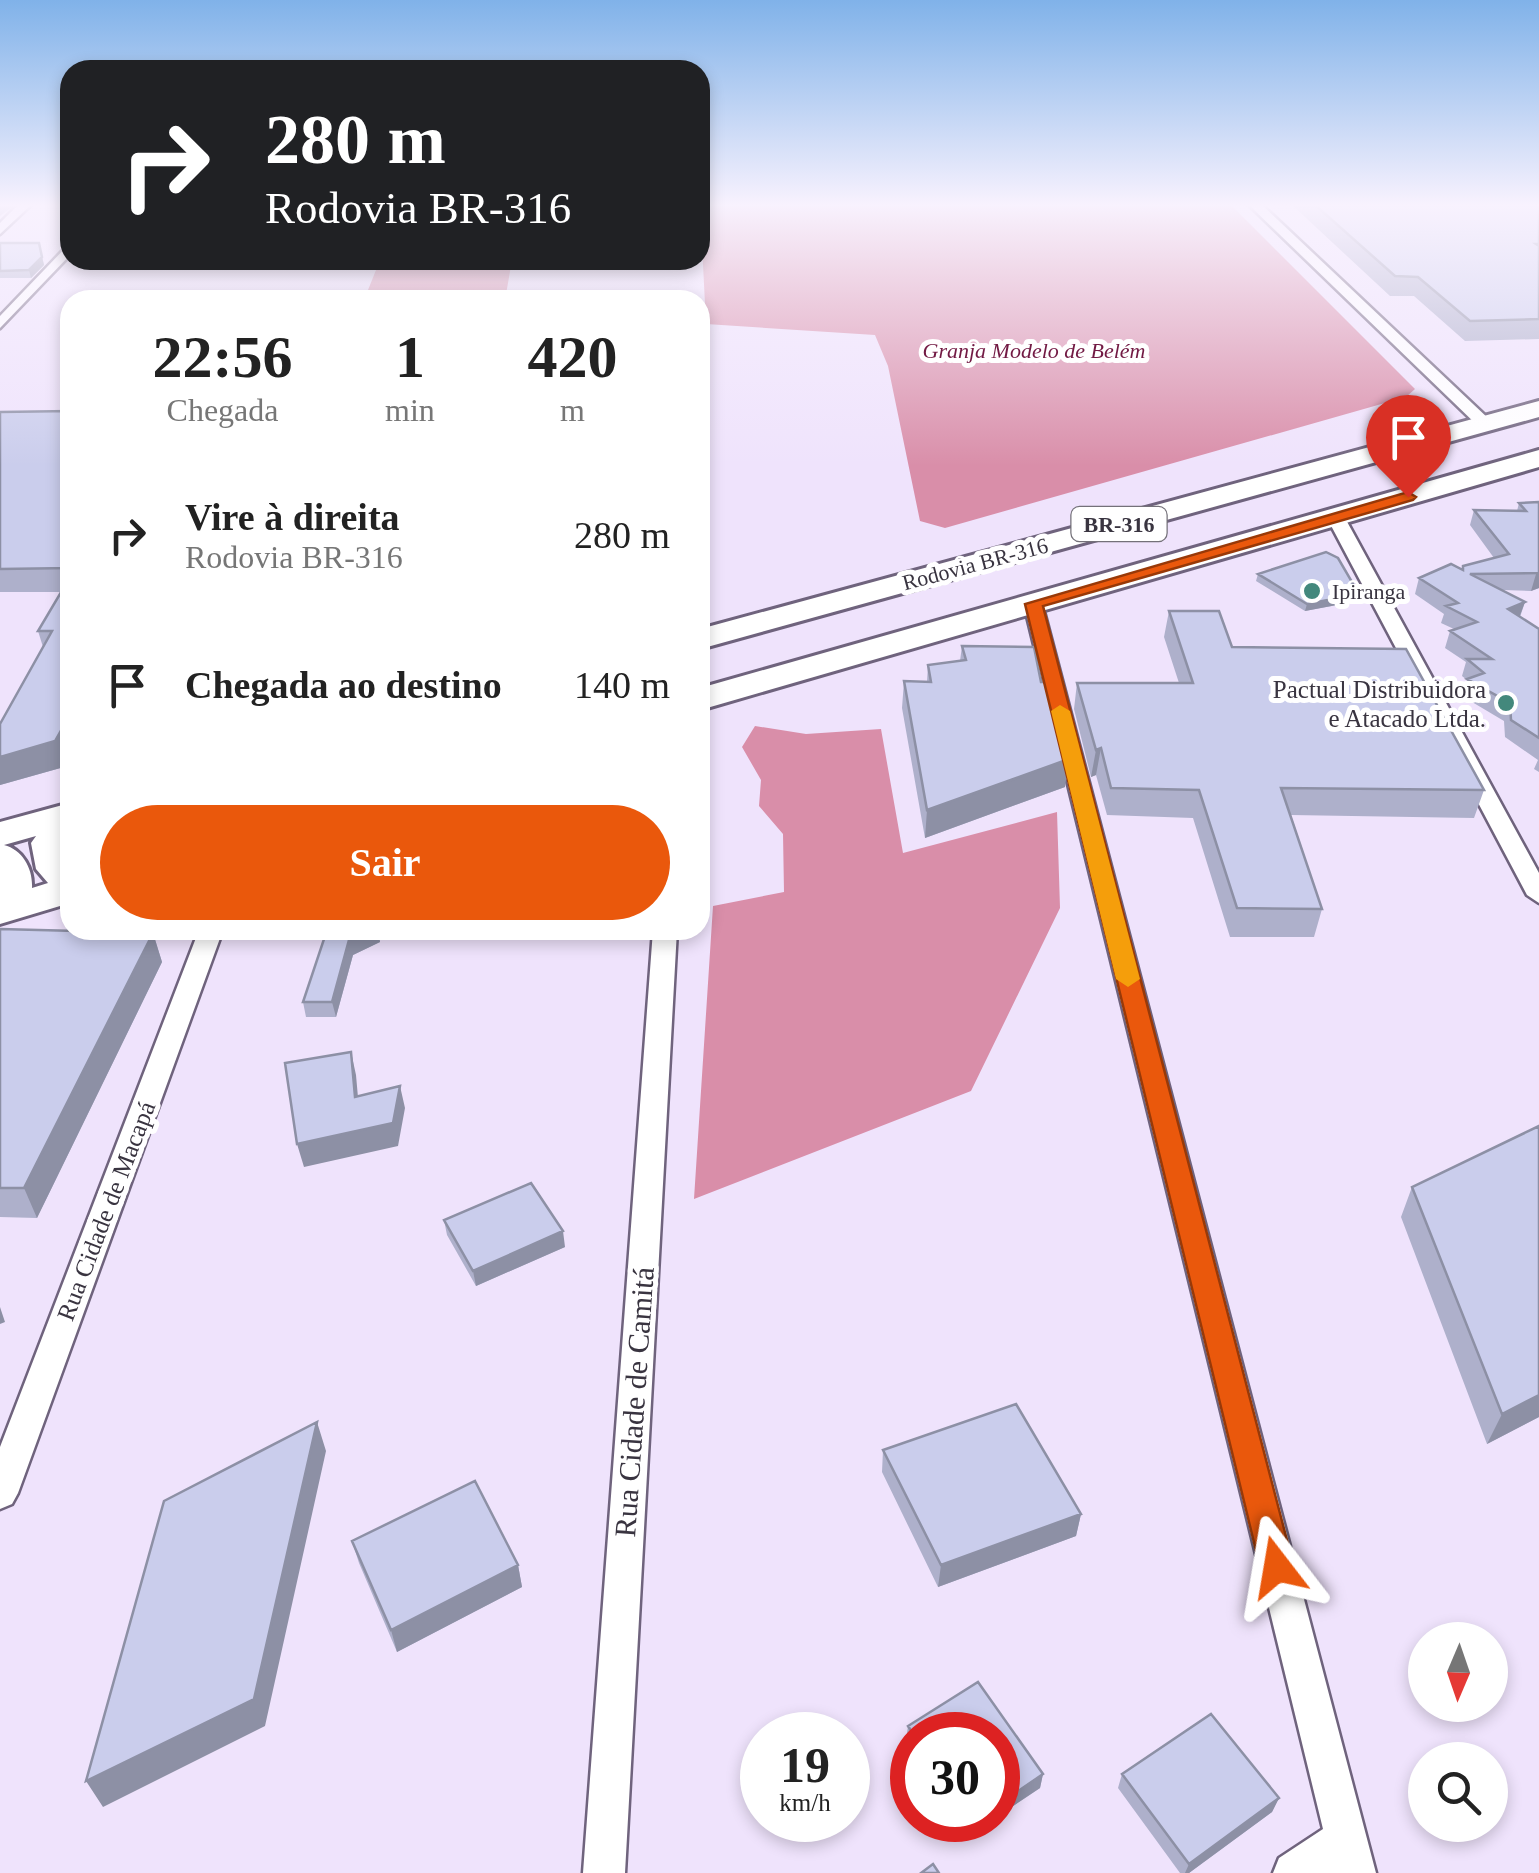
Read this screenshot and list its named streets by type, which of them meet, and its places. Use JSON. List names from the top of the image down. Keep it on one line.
{"streets":{"highway":["BR-316","Rodovia BR-316"],"street":["Rua Cidade de Macapá","Rua Cidade de Camitá"]},"parks":["Granja Modelo de Belém"],"places":["Ipiranga","Pactual Distribuidora e Atacado Ltda."],"north":"bottom","page":{"turn":["280 m","Rodovia BR-316"],"eta":["22:56","Chegada","1","min","420","m"],"list":[{"name":"Vire à direita","note":"Rodovia BR-316","value":"280 m"},{"name":"Chegada ao destino","value":"140 m"}],"buttons":"Sair","speed":"19 km/h","limit":"30"}}
